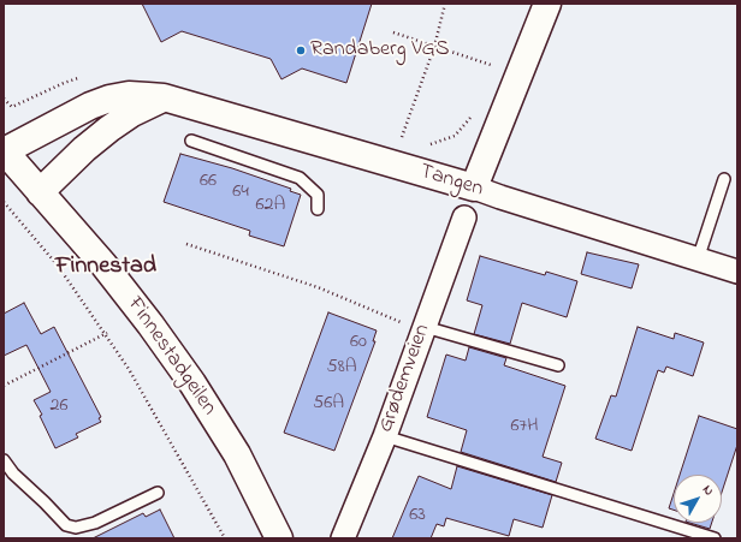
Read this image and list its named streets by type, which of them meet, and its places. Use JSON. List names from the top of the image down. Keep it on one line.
{"streets":{"main road":["Tangen","Finnestadgeilen"],"street":["Grødemveien"]},"districts":["Finnestad"],"places":["Randaberg VGS"],"house_numbers":["66","64","62A","60","58A","56A","26","67H","63"],"north":"top right"}
